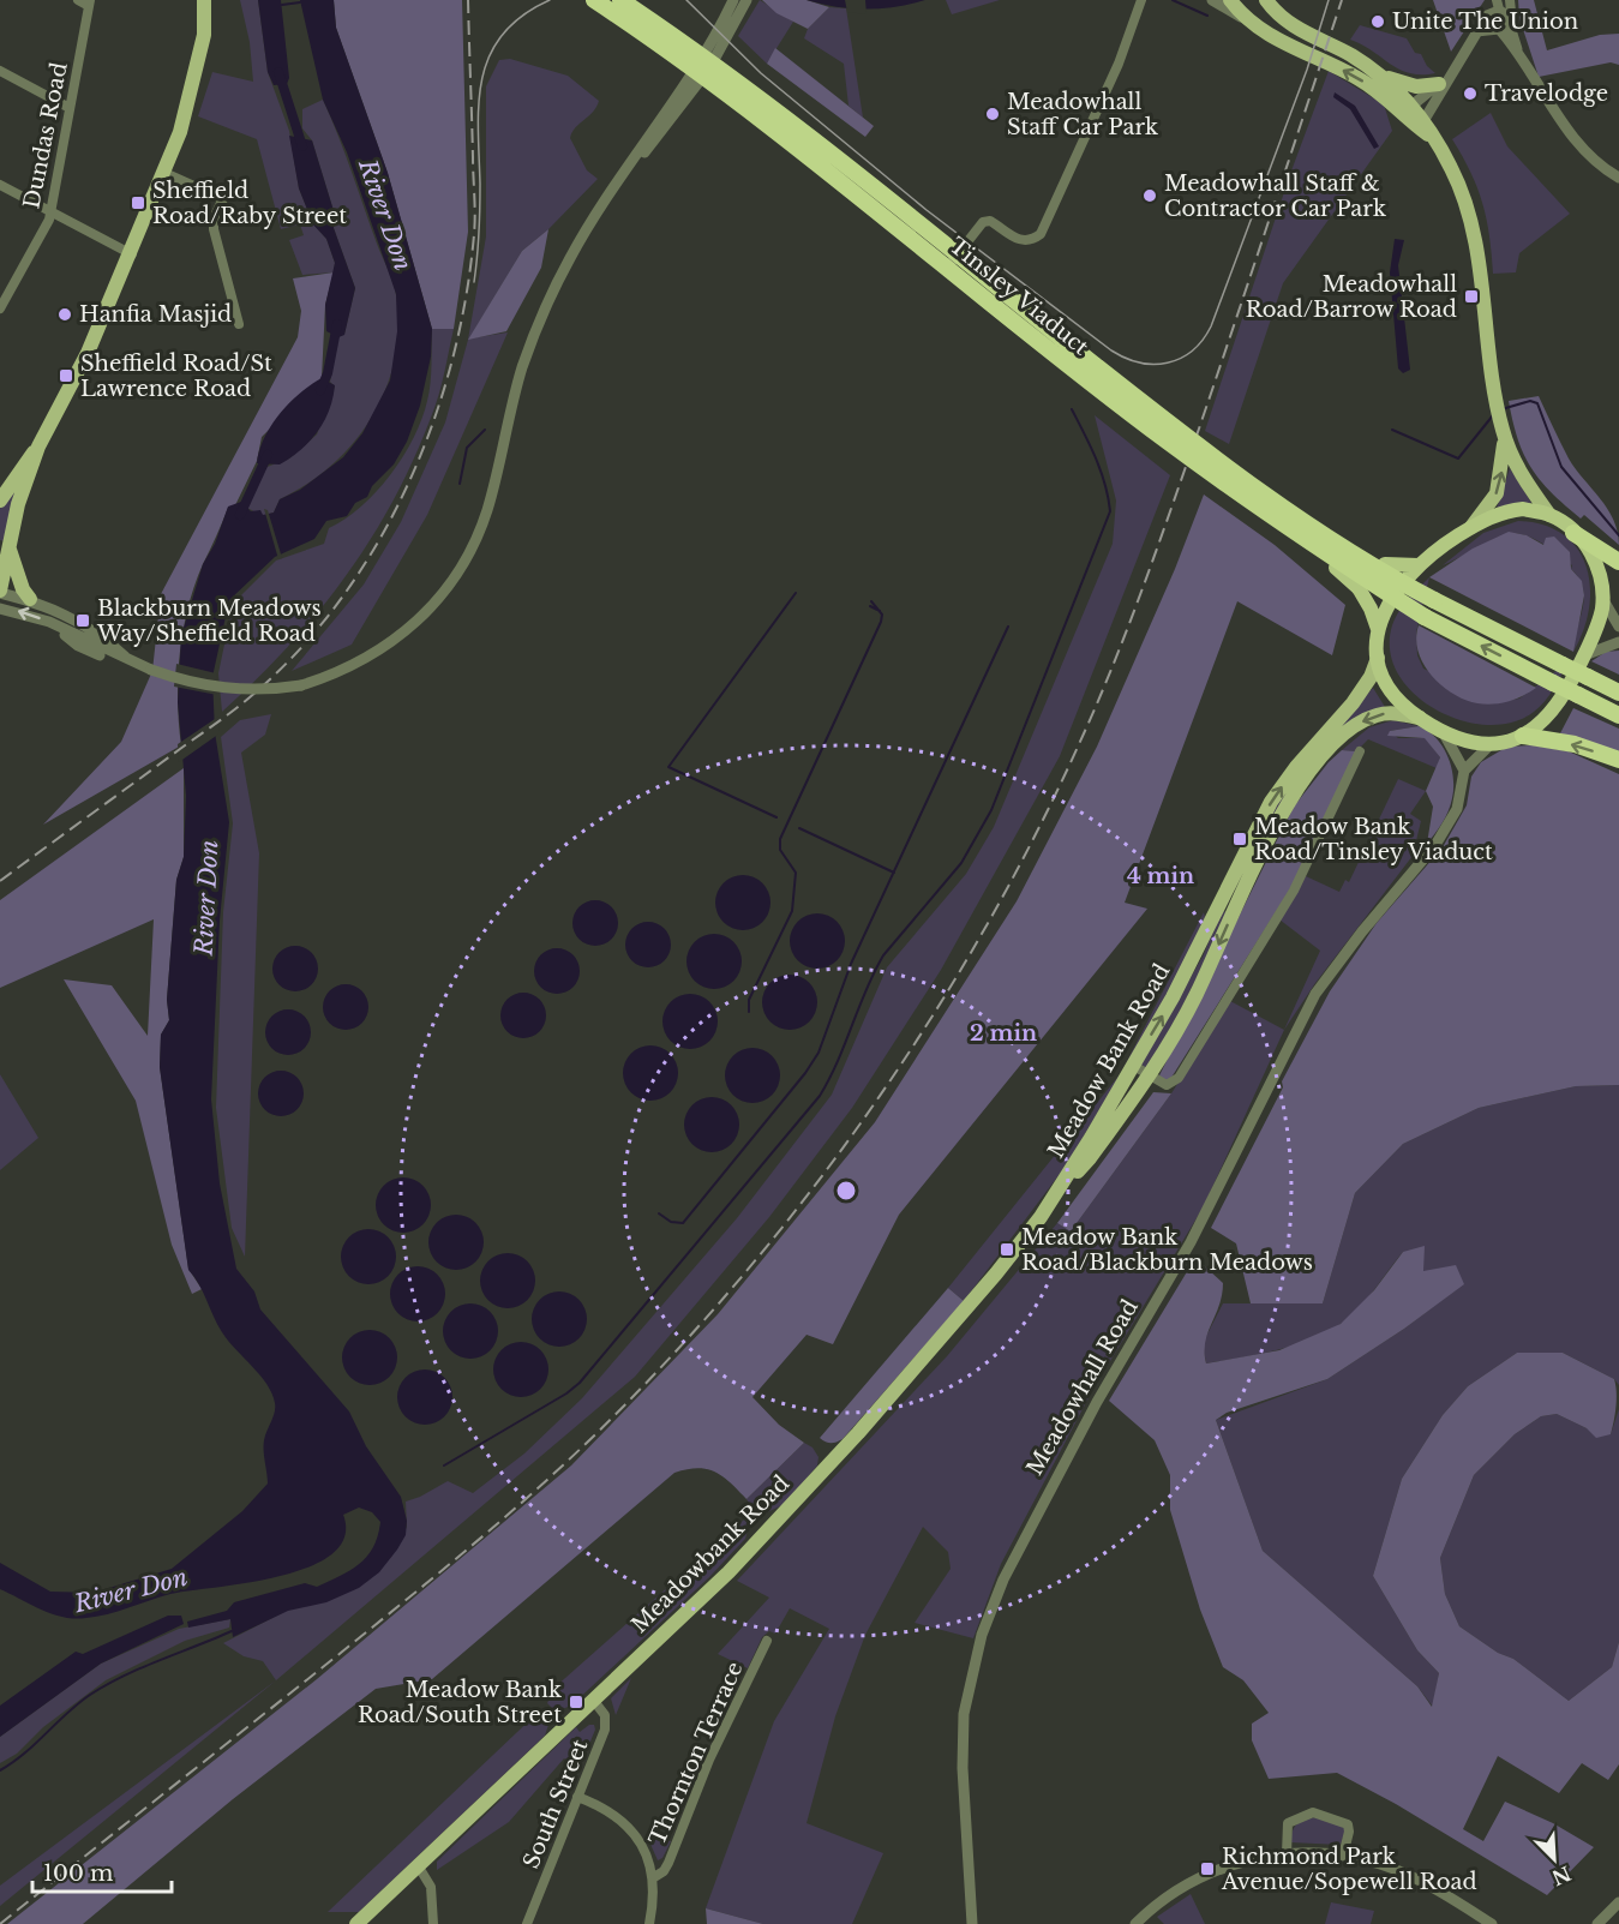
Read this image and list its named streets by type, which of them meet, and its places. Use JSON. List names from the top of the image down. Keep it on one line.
{"streets":{"highway":["Tinsley Viaduct"],"main road":["Meadow Bank Road","Meadowbank Road"],"street":["Dundas Road","Meadowhall Road","Thornton Terrace","South Street"]},"crossings":[["Tinsley Viaduct","Meadow Bank Road"],["Meadow Bank Road","Meadowbank Road"],["Meadowbank Road","South Street"]],"water":["River Don"],"places":{"other":["Unite The Union","Travelodge","Meadowhall Staff Car Park","Meadowhall Staff & Contractor Car Park","Hanfia Masjid"],"transit":["Sheffield Road/Raby Street","Meadowhall Road/Barrow Road","Sheffield Road/St Lawrence Road","Blackburn Meadows Way/Sheffield Road","Meadow Bank Road/Tinsley Viaduct","Meadow Bank Road/Blackburn Meadows","Meadow Bank Road/South Street","Richmond Park Avenue/Sopewell Road"]},"scale_bar":"100 m","north":"bottom right","rings":["4 min","2 min"]}
